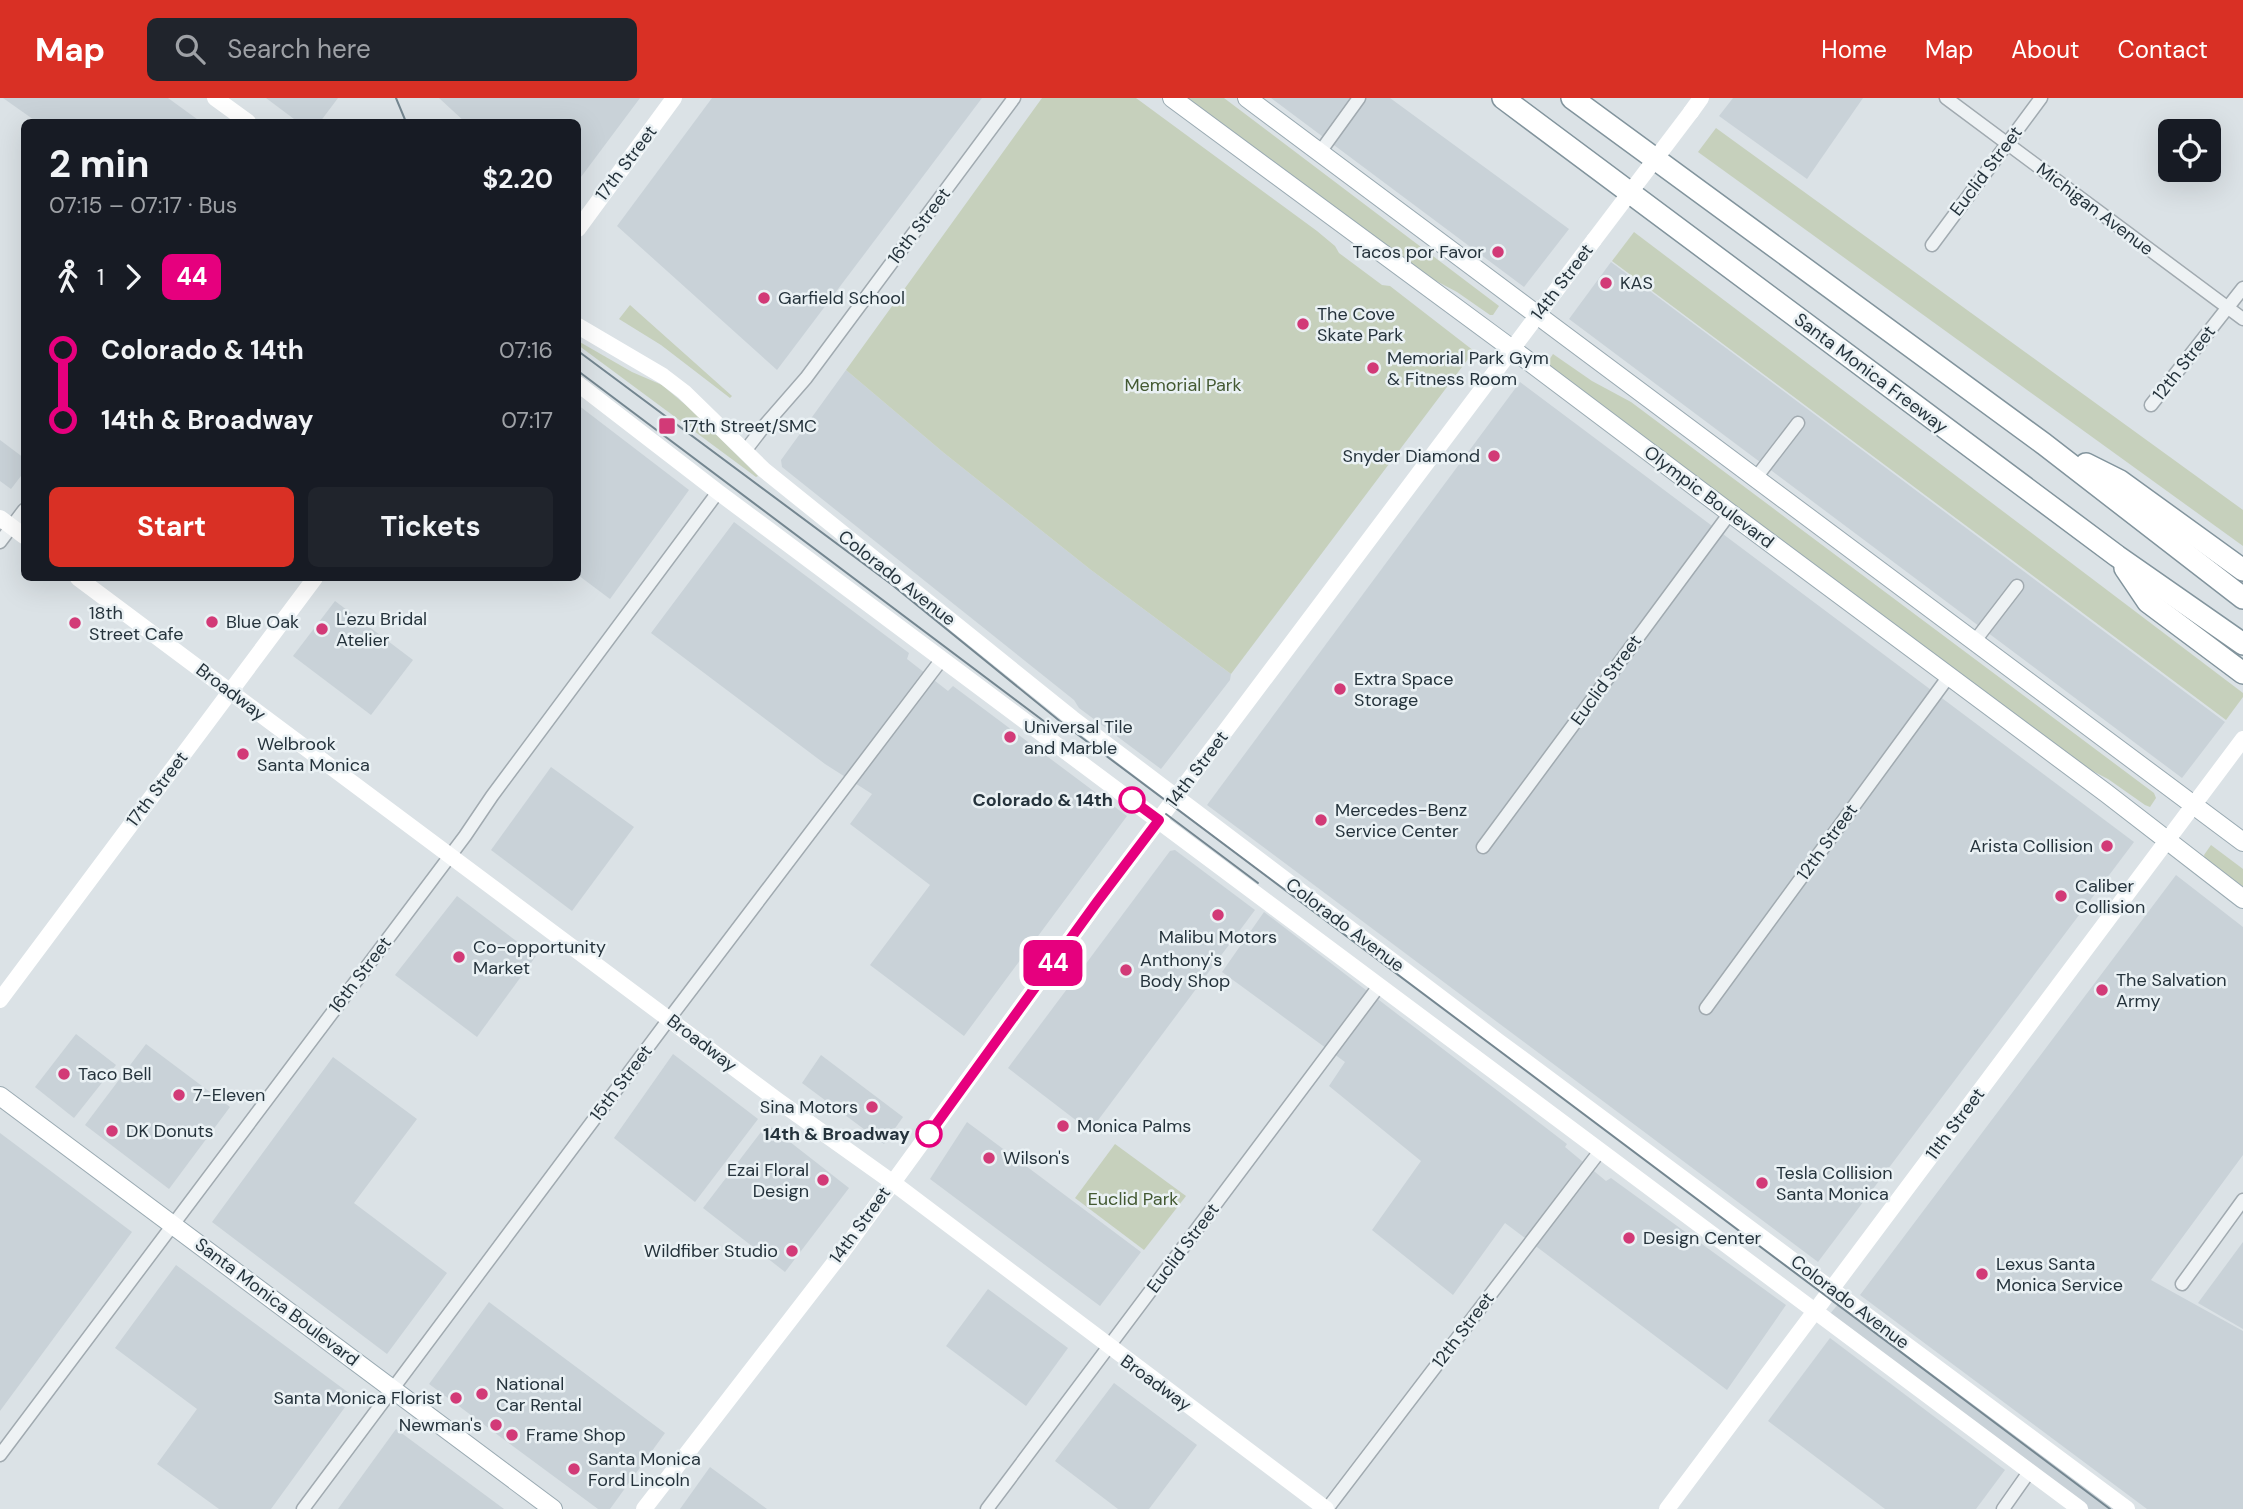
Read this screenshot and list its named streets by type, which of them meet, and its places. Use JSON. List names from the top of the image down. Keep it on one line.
{"streets":{"highway":["Santa Monica Freeway"],"main road":["Olympic Boulevard","Santa Monica Boulevard"],"street":["17th Street","Euclid Street","Michigan Avenue","16th Street","14th Street","12th Street","Colorado Avenue","Broadway","15th Street","11th Street"]},"crossings":[["17th Street","Broadway"],["Euclid Street","Michigan Avenue"],["Euclid Street","Olympic Boulevard"],["Euclid Street","Colorado Avenue"],["Euclid Street","Broadway"],["Michigan Avenue","12th Street"],["16th Street","Colorado Avenue"],["16th Street","Broadway"],["16th Street","Santa Monica Boulevard"],["14th Street","Olympic Boulevard"],["14th Street","Colorado Avenue"],["14th Street","Broadway"],["12th Street","Olympic Boulevard"],["12th Street","Colorado Avenue"],["12th Street","Broadway"],["Olympic Boulevard","11th Street"],["Colorado Avenue","15th Street"],["Colorado Avenue","11th Street"],["Broadway","15th Street"],["15th Street","Santa Monica Boulevard"]],"parks":["Memorial Park","Euclid Park"],"places":{"other":["Tacos por Favor","KAS","Garfield School","The Cove Skate Park","Memorial Park Gym & Fitness Room","Snyder Diamond","Blue Oak","18th Street Cafe","L'ezu Bridal Atelier","Extra Space Storage","Universal Tile and Marble","Welbrook Santa Monica","Colorado & 14th","Mercedes-Benz Service Center","Arista Collision","Caliber Collision","Malibu Motors","Co-opportunity Market","Anthony's Body Shop","The Salvation Army","Taco Bell","7-Eleven","Sina Motors","Monica Palms","DK Donuts","14th & Broadway","Wilson's","Ezai Floral Design","Tesla Collision Santa Monica","Design Center","Wildfiber Studio","Lexus Santa Monica Service","National Car Rental","Santa Monica Florist","Newman's","Frame Shop","Santa Monica Ford Lincoln"],"transit":["17th Street/SMC"]},"lines":["bus line 44"],"page":{"header":"Map","search":"Search here","nav":["Home","Map","About","Contact"],"on_map":"44","heading":["2 min","07:15 – 07:17 · Bus","$2.20"],"legs":["1","44"],"list":[{"name":"Colorado & 14th","value":"07:16"},{"name":"14th & Broadway","value":"07:17"}],"buttons":["Start","Tickets"]}}
